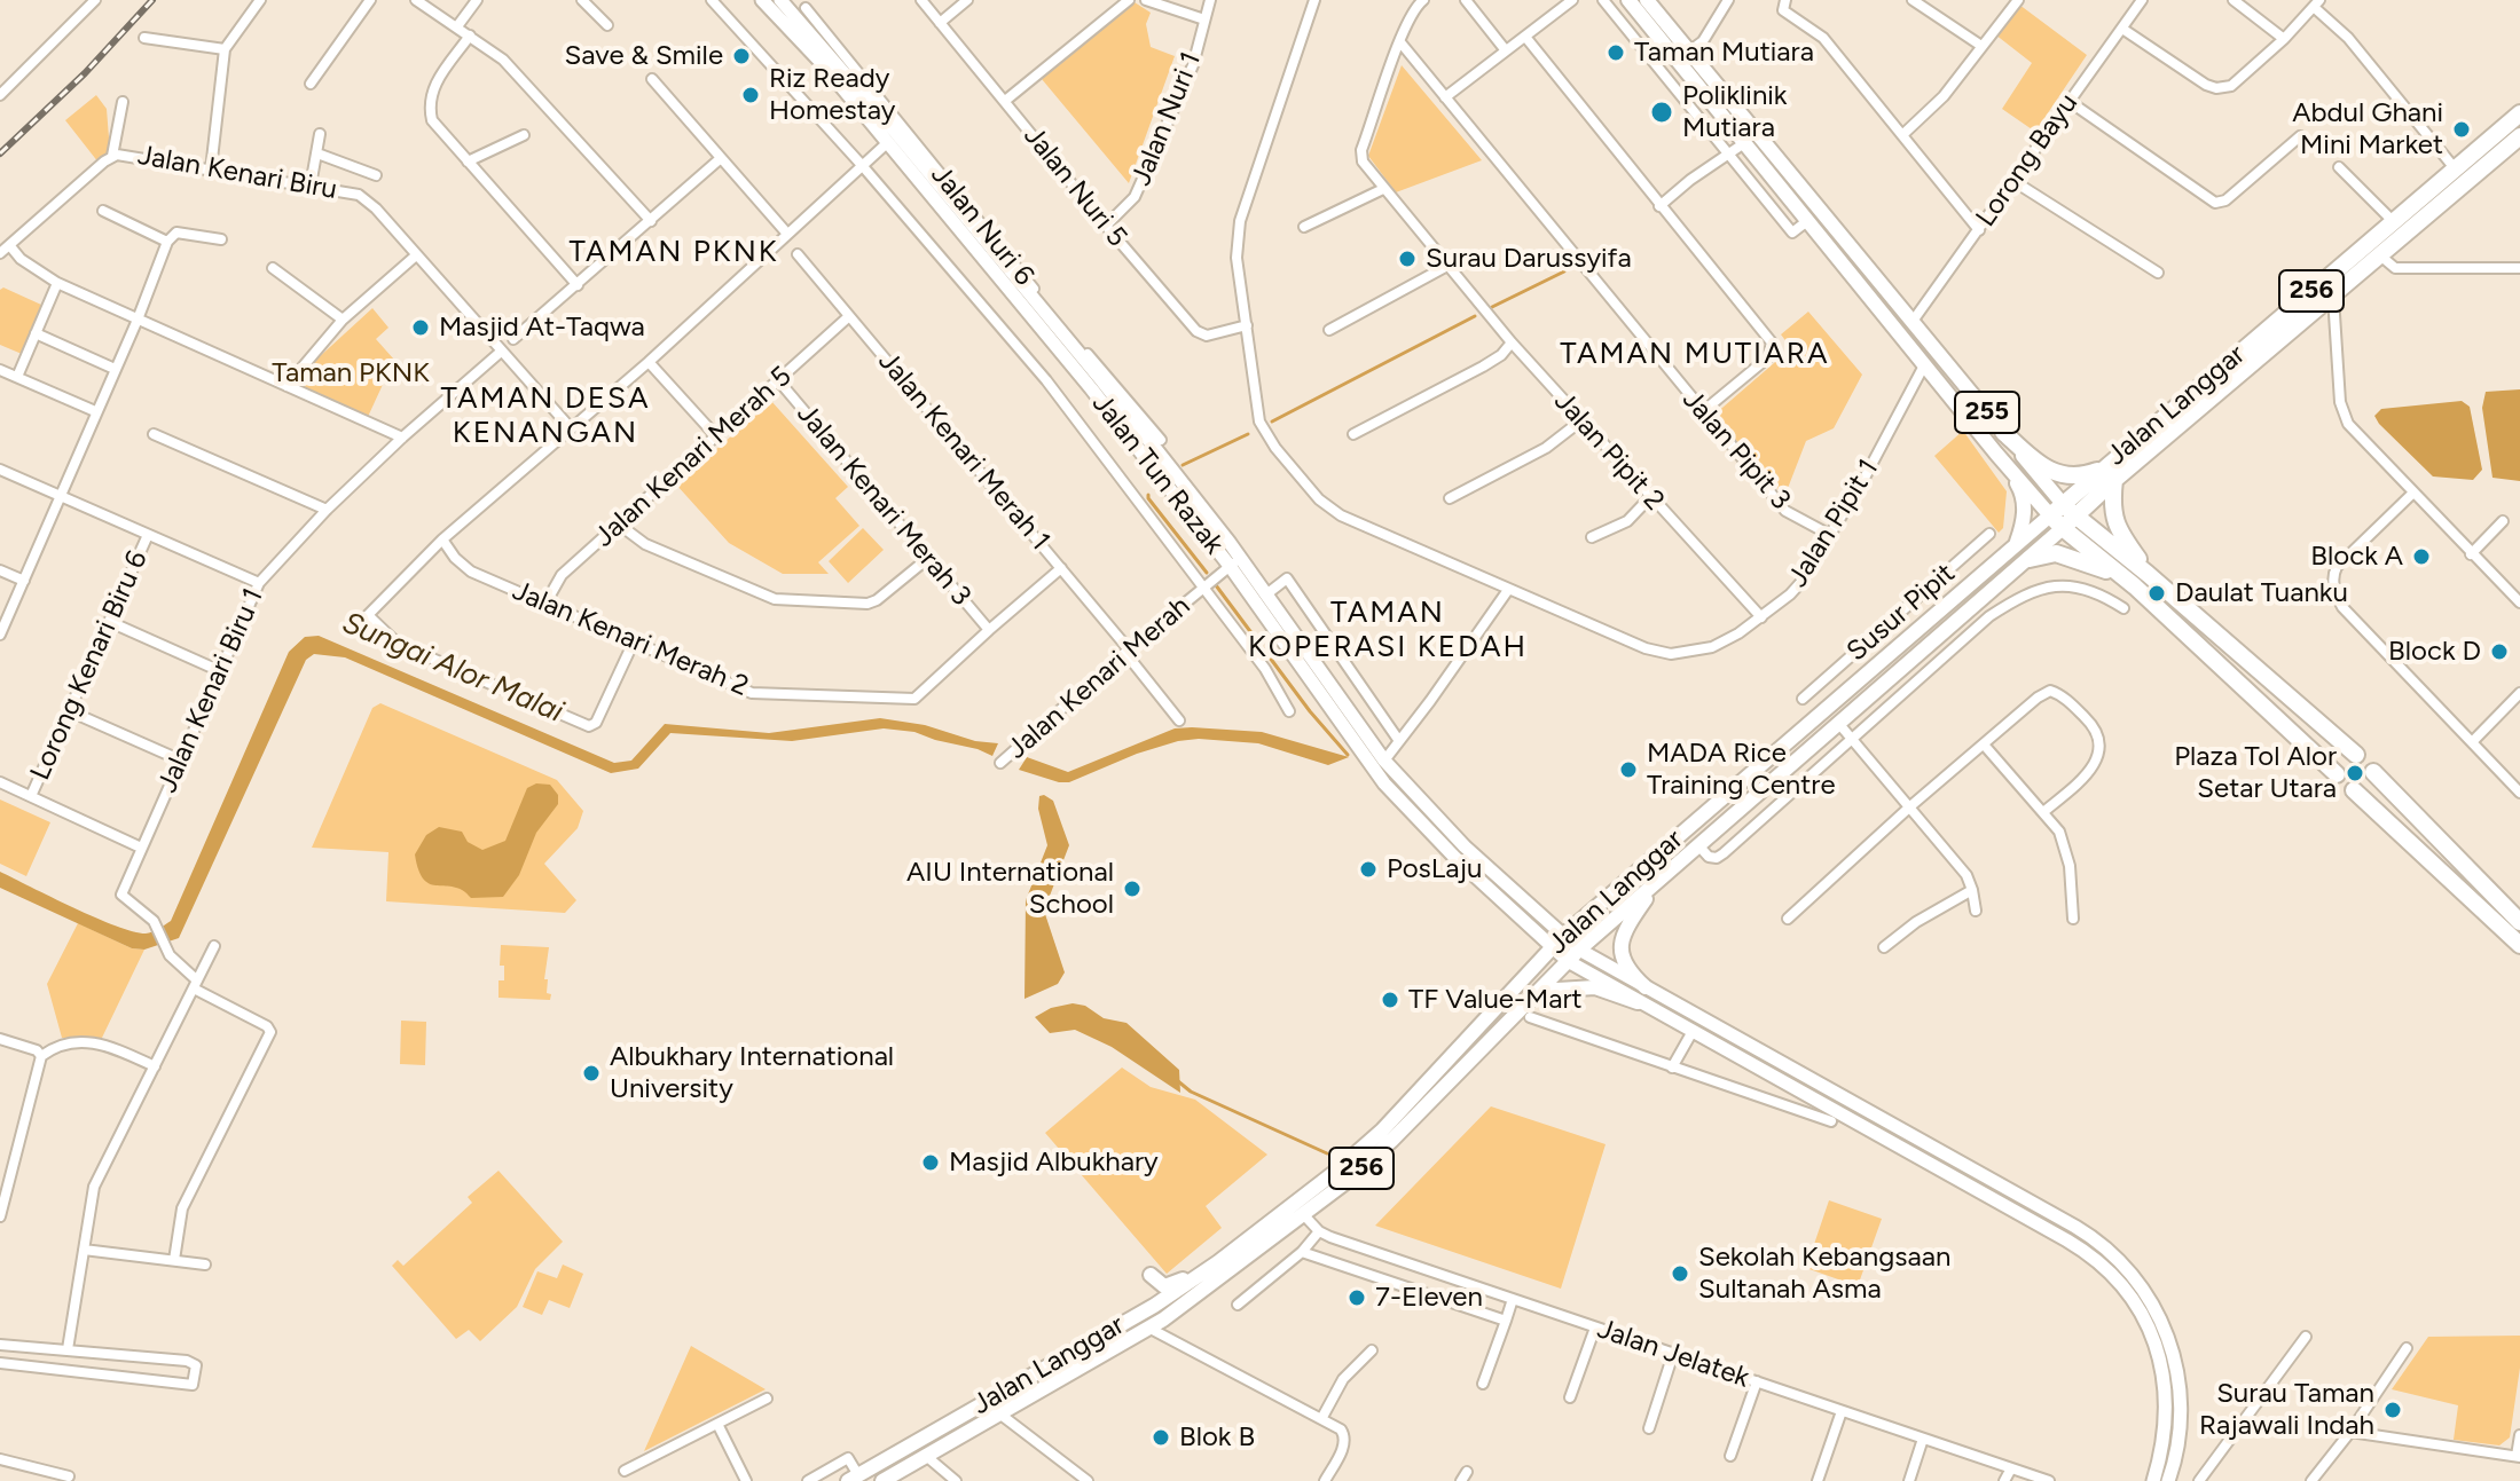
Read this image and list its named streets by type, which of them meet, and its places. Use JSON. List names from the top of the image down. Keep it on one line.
{"streets":{"highway":["256","Jalan Langgar"],"main road":["255","Jalan Tun Razak"],"street":["Jalan Nuri 1","Lorong Bayu","Jalan Kenari Biru","Jalan Nuri 5","Jalan Pipit 3","Jalan Kenari Merah 1","Jalan Pipit 2","Jalan Kenari Merah 5","Jalan Kenari Merah 3","Jalan Pipit 1","Susur Pipit","Jalan Kenari Merah 2","Lorong Kenari Biru 6","Jalan Kenari Merah","Jalan Kenari Biru 1","Jalan Jelatek"]},"crossings":[["Jalan Nuri 1","Jalan Nuri 5"],["Lorong Bayu","255"],["Jalan Kenari Biru","Jalan Kenari Biru 1"],["Jalan Nuri 5","Jalan Pipit 1"],["Jalan Langgar","255"],["Jalan Langgar","Jalan Tun Razak"],["Jalan Langgar","Jalan Jelatek"],["255","Jalan Pipit 1"],["Jalan Pipit 3","Jalan Pipit 2"],["Jalan Pipit 3","Jalan Pipit 1"],["Jalan Kenari Merah 1","Jalan Kenari Merah 5"],["Jalan Kenari Merah 1","Jalan Kenari Merah 2"],["Jalan Kenari Merah 1","Jalan Kenari Merah"],["Jalan Pipit 2","Jalan Pipit 1"],["Jalan Kenari Merah 5","Jalan Kenari Merah 3"],["Jalan Kenari Merah 5","Jalan Kenari Merah 2"],["Jalan Tun Razak","Jalan Kenari Merah"],["Jalan Kenari Merah 3","Jalan Kenari Merah 2"]],"districts":["TAMAN PKNK","TAMAN MUTIARA","TAMAN DESA KENANGAN","TAMAN KOPERASI KEDAH"],"water":["Sungai Alor Malai"],"parks":["Taman PKNK"],"places":["Taman Mutiara","Save & Smile","Riz Ready Homestay","Poliklinik Mutiara","Abdul Ghani Mini Market","Surau Darussyifa","Masjid At-Taqwa","Block A","Daulat Tuanku","Block D","MADA Rice Training Centre","Plaza Tol Alor Setar Utara","PosLaju","AIU International School","TF Value-Mart","Albukhary International University","Masjid Albukhary","Sekolah Kebangsaan Sultanah Asma","7-Eleven","Surau Taman Rajawali Indah","Blok B"]}
